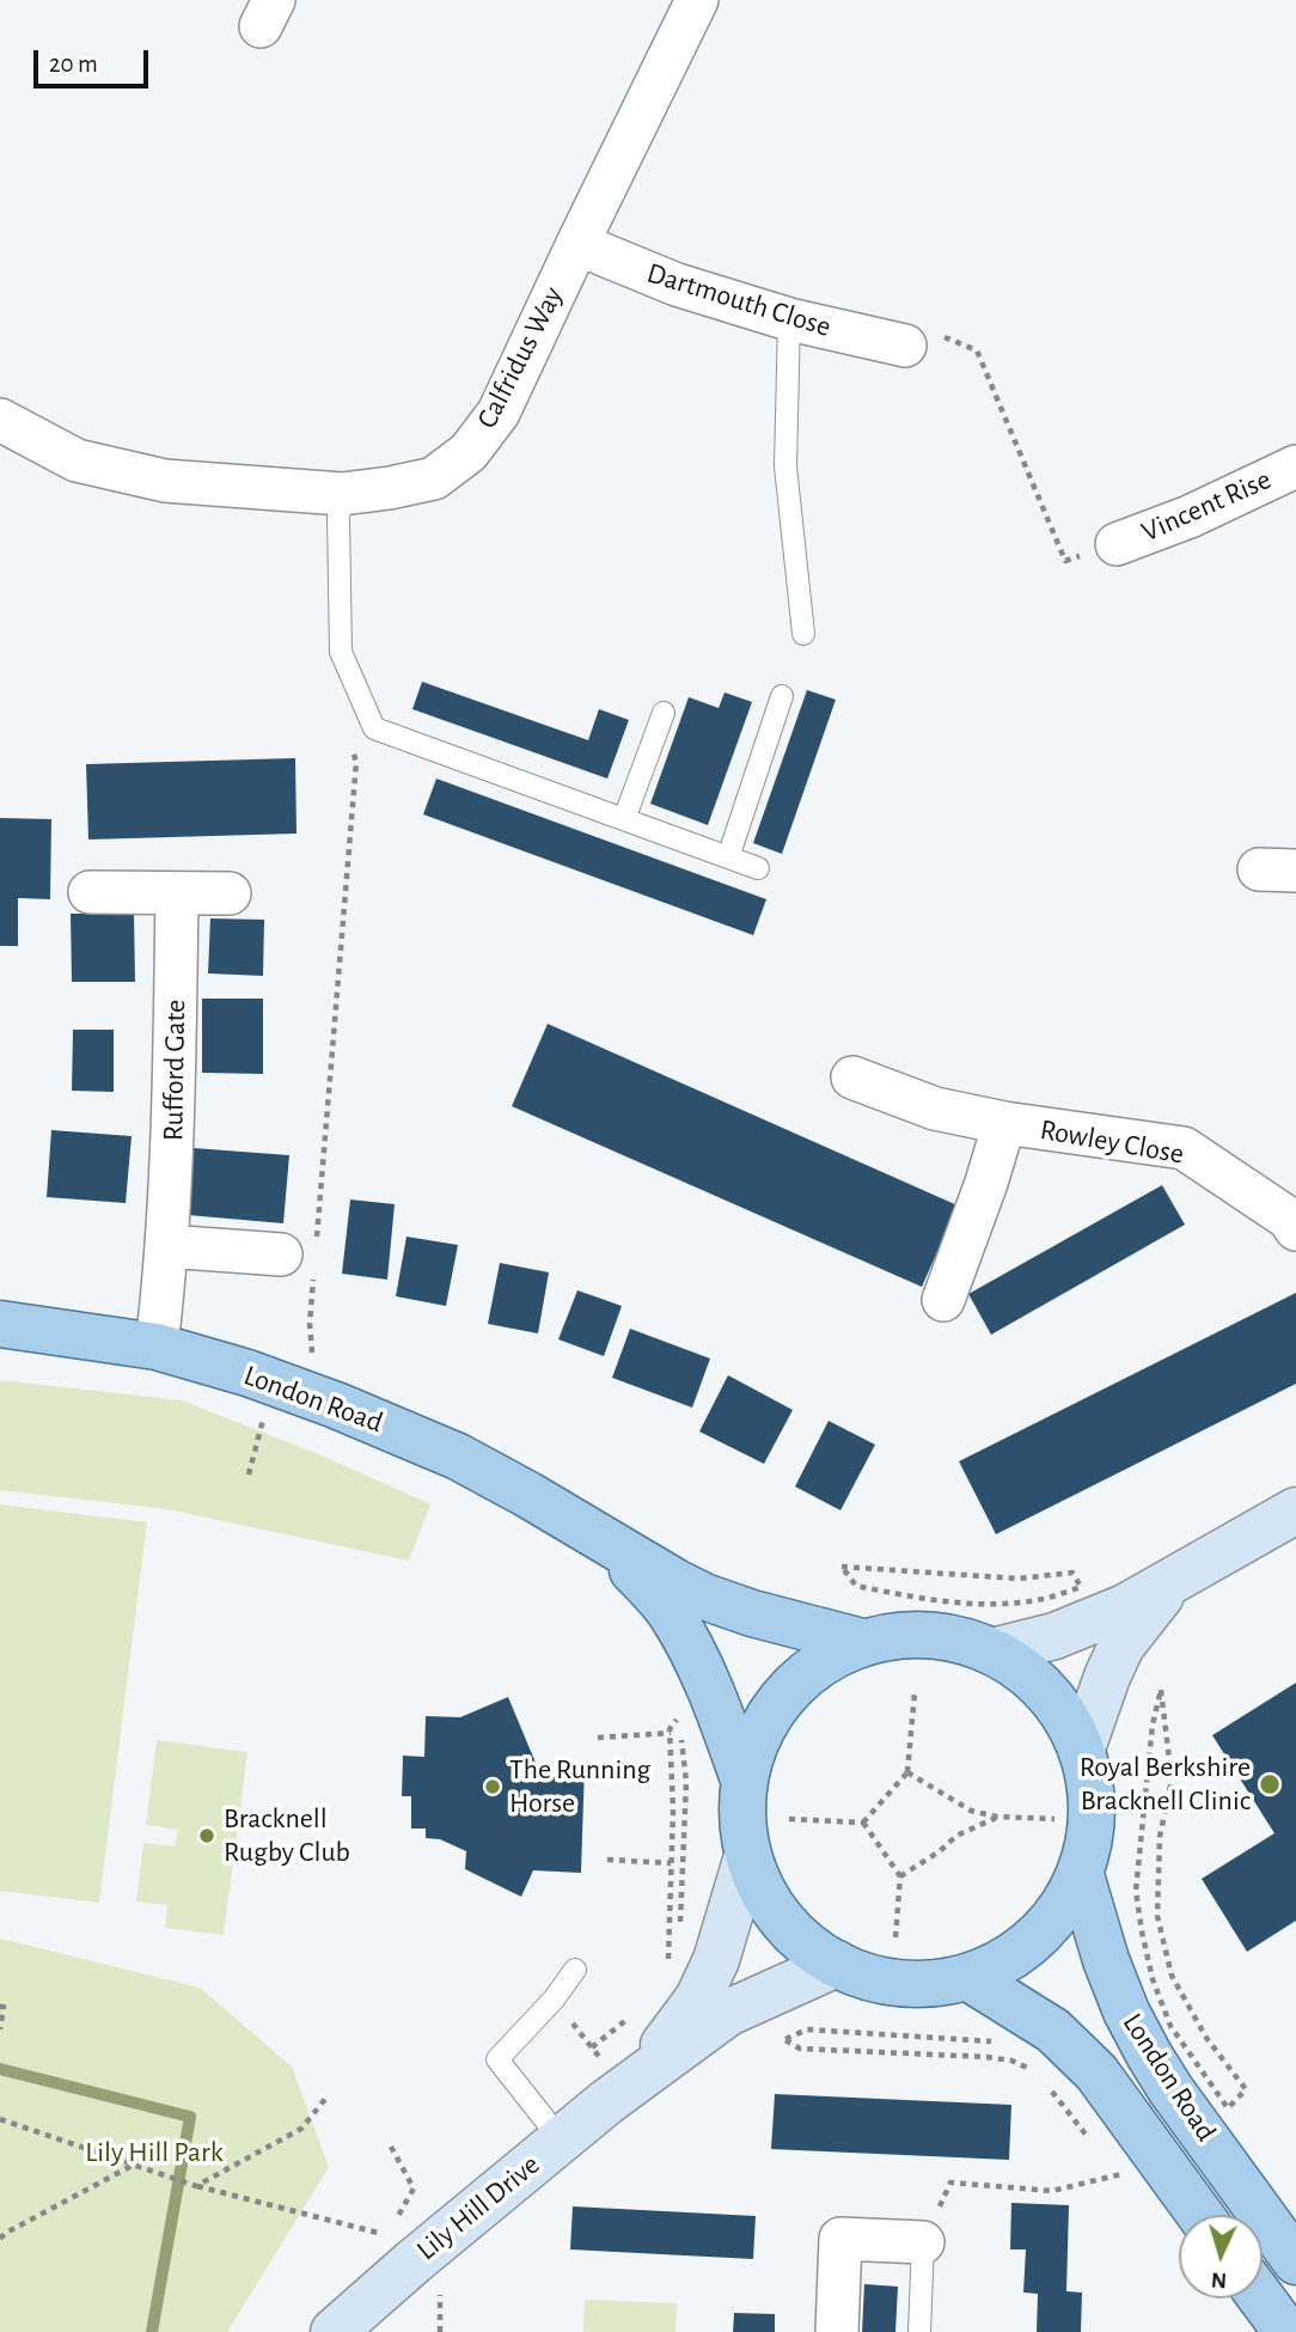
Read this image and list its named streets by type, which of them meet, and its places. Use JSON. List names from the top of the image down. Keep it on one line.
{"streets":{"main road":["London Road"],"street":["Dartmouth Close","Calfridus Way","Vincent Rise","Rufford Gate","Rowley Close","Lily Hill Drive"]},"crossings":[["Dartmouth Close","Calfridus Way"],["Rufford Gate","London Road"]],"parks":["Lily Hill Park"],"places":["Royal Berkshire Bracknell Clinic","The Running Horse","Bracknell Rugby Club"],"scale_bar":"20 m","north":"bottom"}
